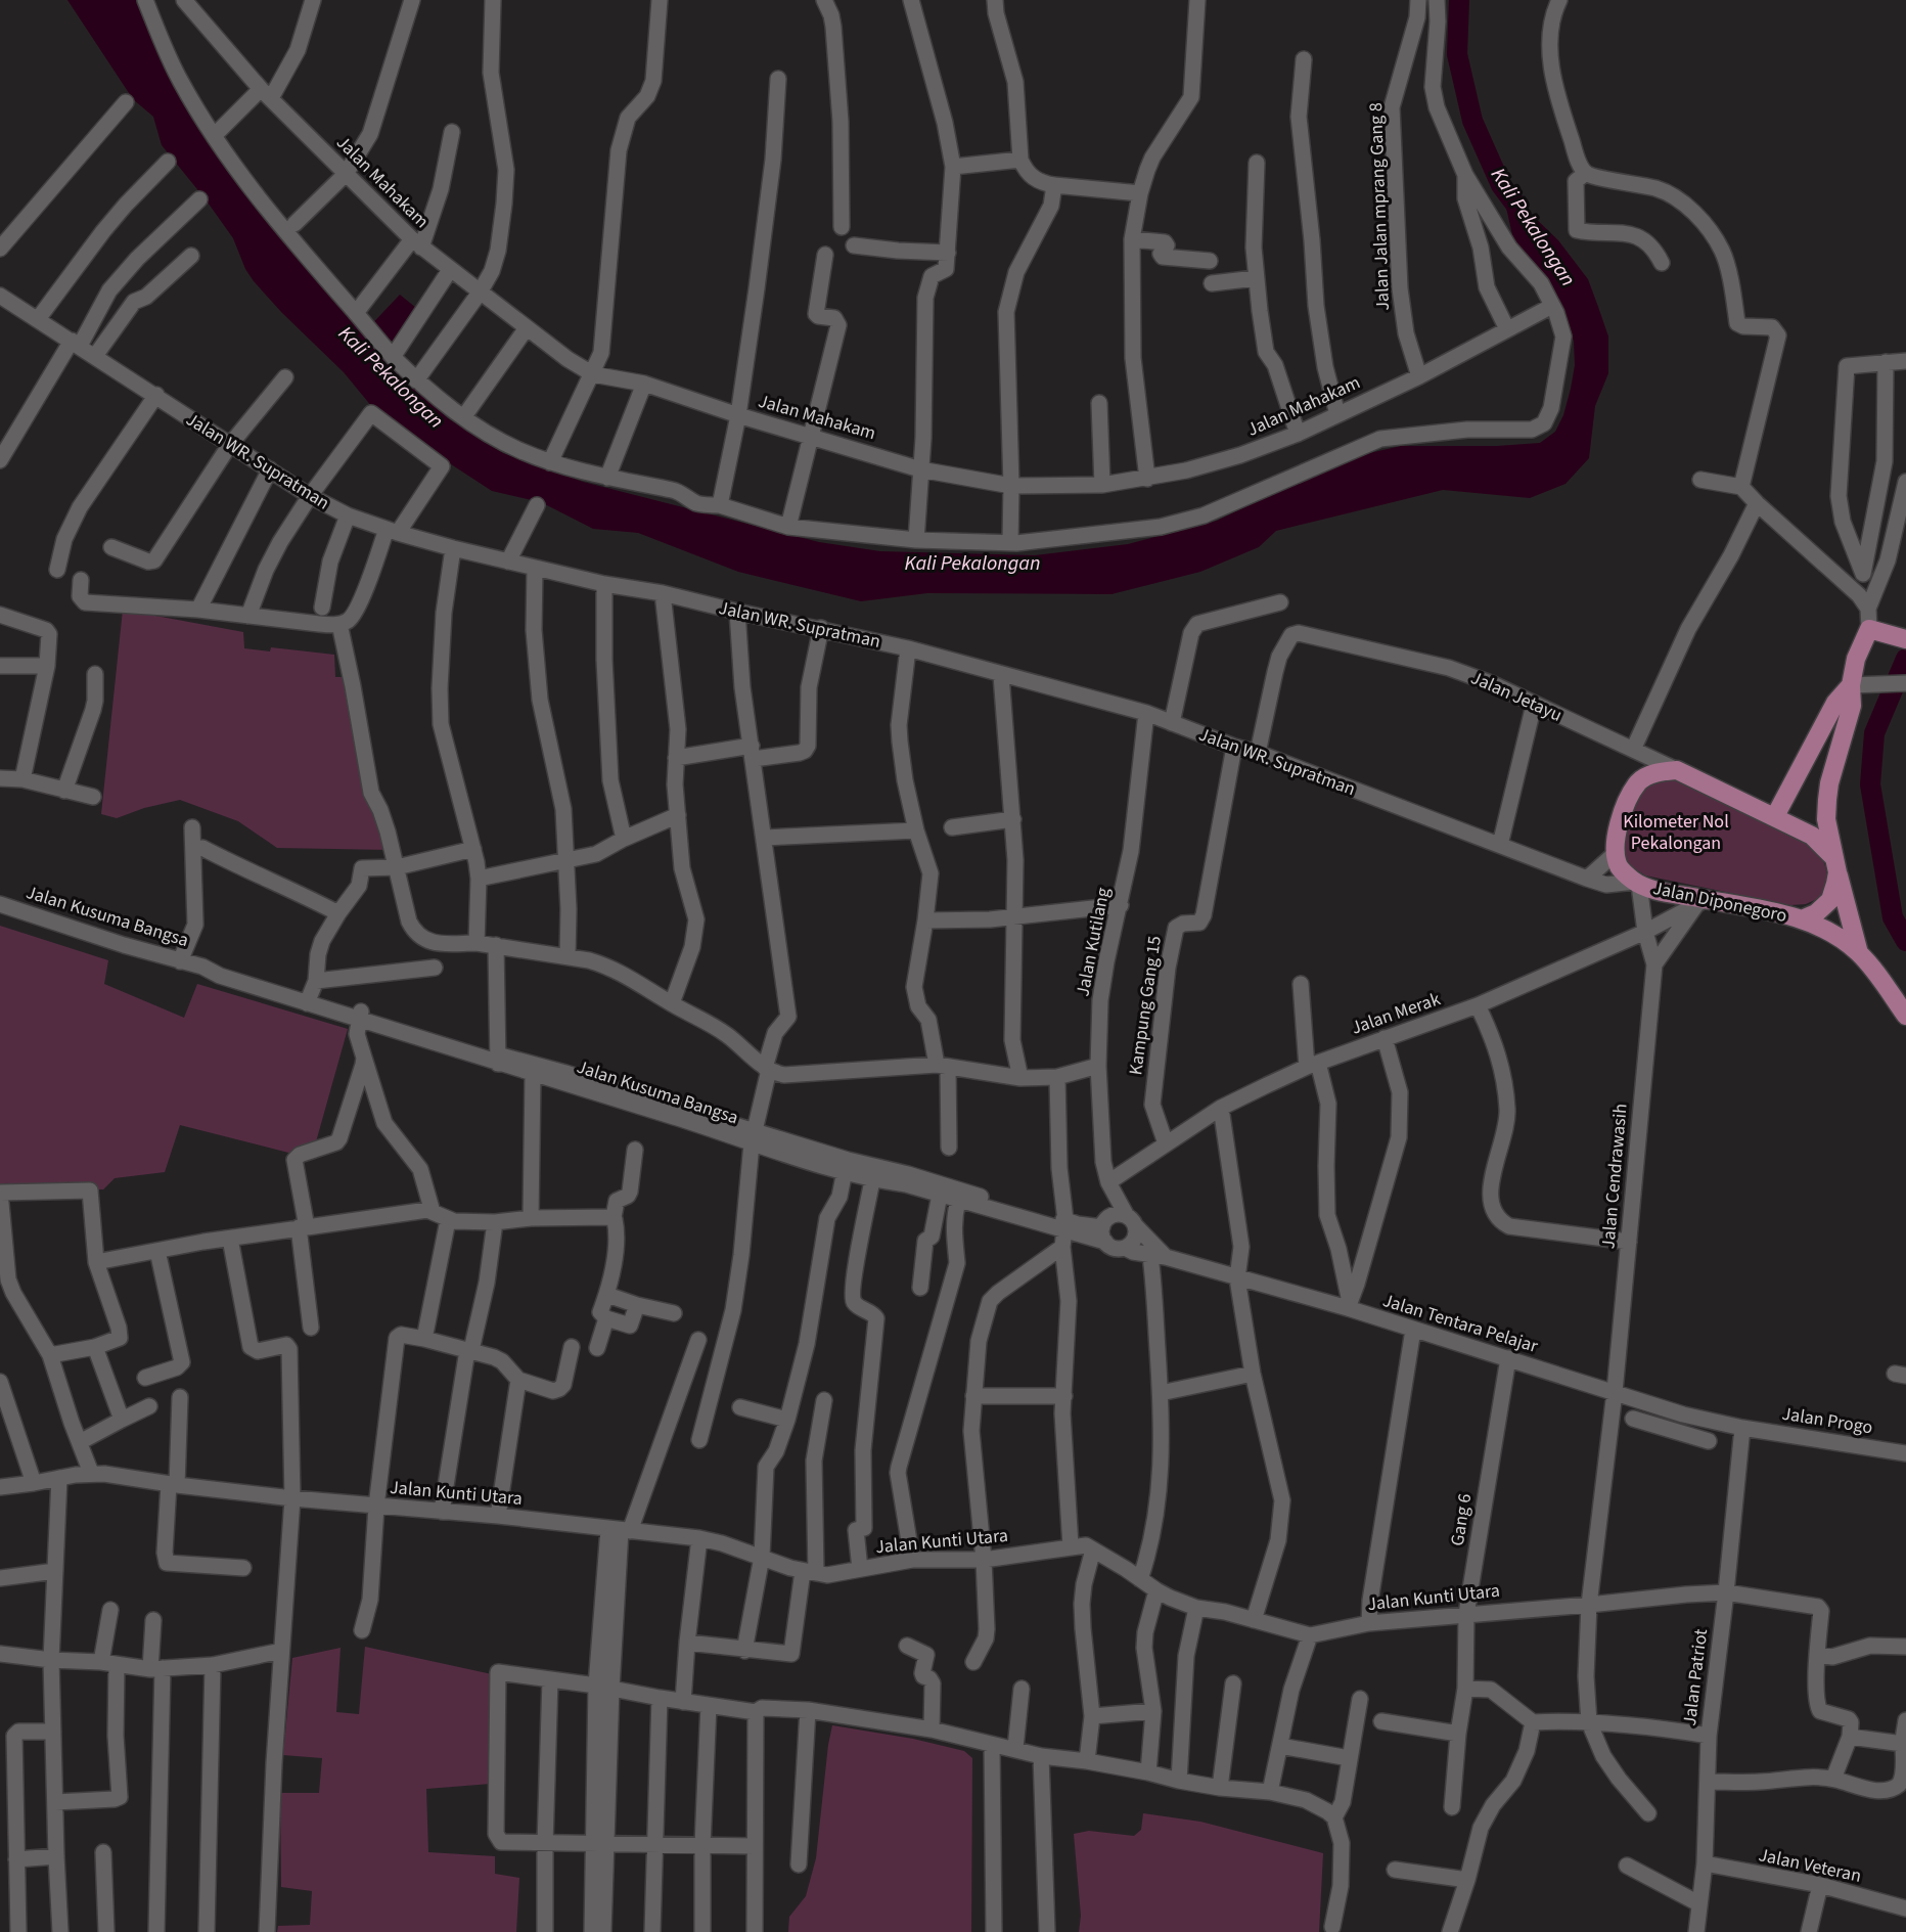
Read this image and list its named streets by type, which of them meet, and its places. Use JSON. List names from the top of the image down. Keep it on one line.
{"streets":{"main road":["Jalan Jetayu","Jalan Diponegoro"],"street":["Jalan Mahakam","Jalan Jalan mprang Gang 8","Jalan WR. Supratman","Jalan Kusuma Bangsa","Jalan Kutilang","Kampung Gang 15","Jalan Merak","Jalan Cendrawasih","Jalan Tentara Pelajar","Jalan Progo","Jalan Kunti Utara","Gang 6","Jalan Patriot","Jalan Veteran"]},"crossings":[["Jalan Mahakam","Jalan Jalan mprang Gang 8"],["Jalan WR. Supratman","Jalan Jetayu"],["Jalan WR. Supratman","Jalan Diponegoro"],["Jalan WR. Supratman","Jalan Kutilang"],["Jalan WR. Supratman","Kampung Gang 15"],["Jalan WR. Supratman","Jalan Cendrawasih"],["Jalan Jetayu","Jalan Diponegoro"],["Jalan Diponegoro","Jalan Merak"],["Jalan Diponegoro","Jalan Cendrawasih"],["Jalan Kusuma Bangsa","Jalan Tentara Pelajar"],["Jalan Kutilang","Jalan Merak"],["Jalan Kutilang","Jalan Tentara Pelajar"],["Kampung Gang 15","Jalan Merak"],["Jalan Merak","Jalan Cendrawasih"],["Jalan Cendrawasih","Jalan Tentara Pelajar"],["Jalan Cendrawasih","Jalan Kunti Utara"],["Jalan Tentara Pelajar","Jalan Progo"],["Jalan Tentara Pelajar","Gang 6"],["Jalan Tentara Pelajar","Jalan Patriot"],["Jalan Progo","Jalan Patriot"],["Jalan Kunti Utara","Gang 6"],["Jalan Kunti Utara","Jalan Patriot"],["Jalan Patriot","Jalan Veteran"]],"water":["Kali Pekalongan"],"parks":["Kilometer Nol Pekalongan"]}
